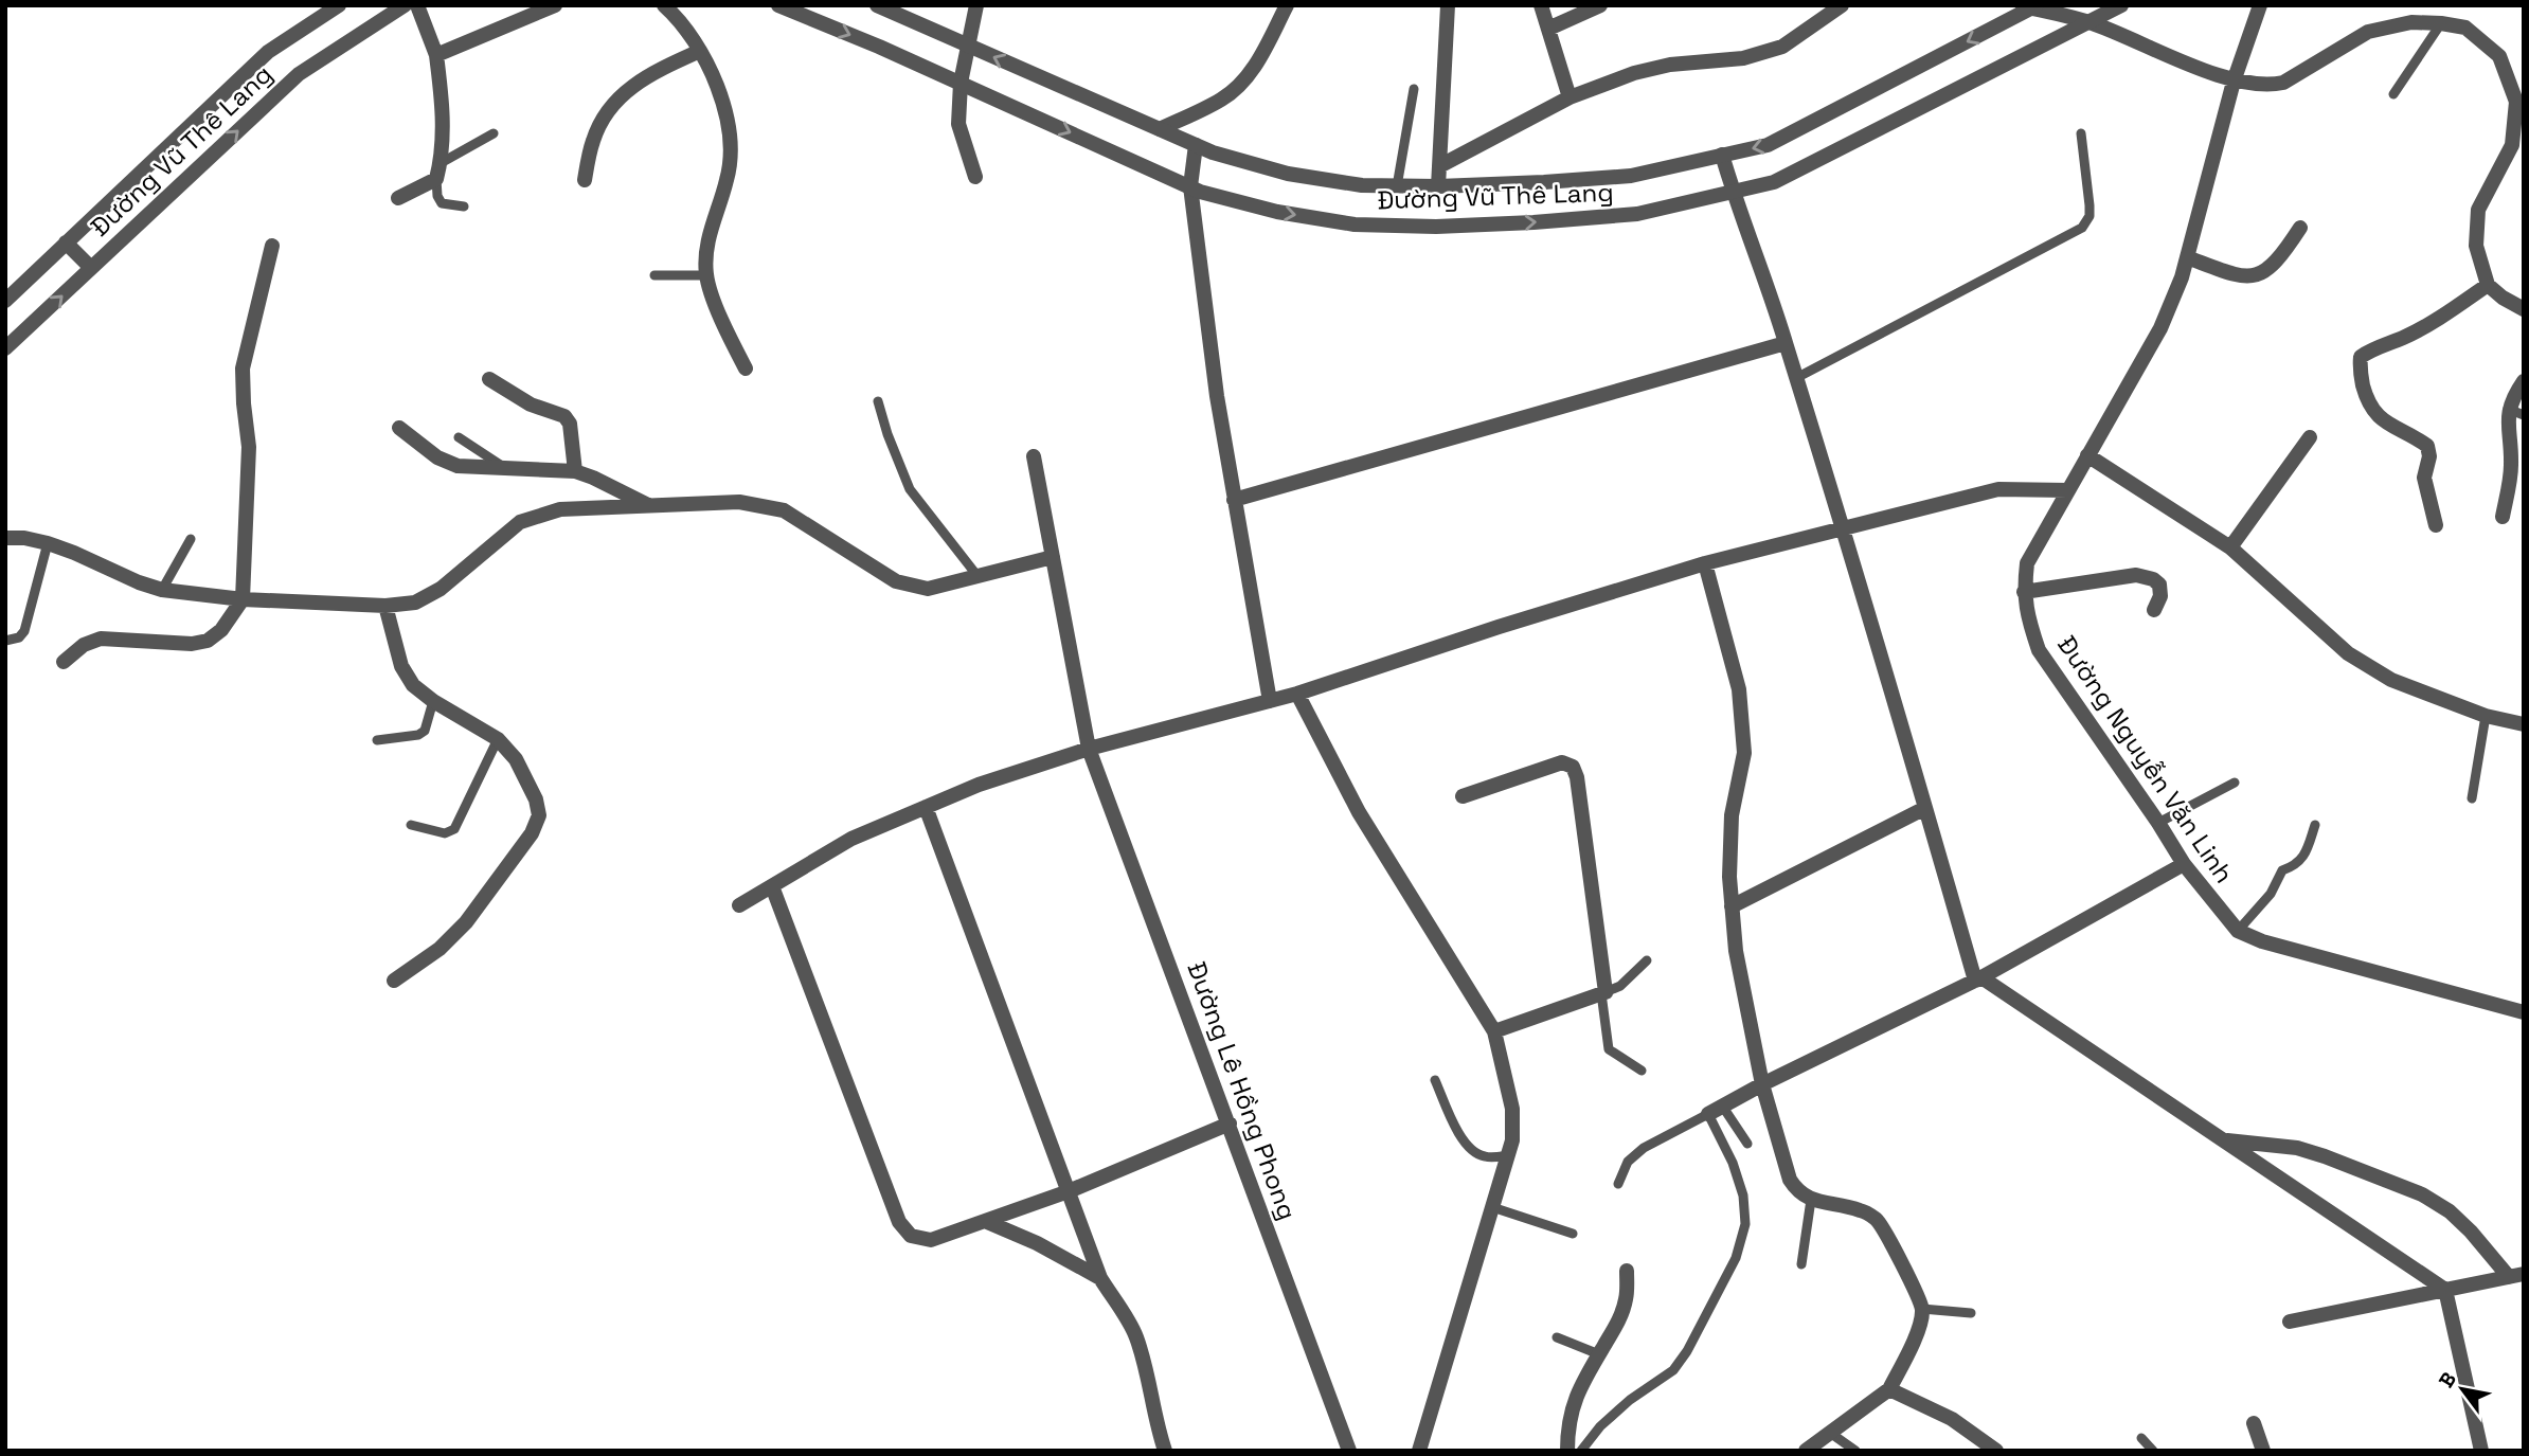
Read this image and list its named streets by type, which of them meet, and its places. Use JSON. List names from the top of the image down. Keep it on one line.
{"streets":{"street":["Đường Vũ Thê Lang","Đường Nguyễn Văn Linh","Đường Lê Hồng Phong"]},"north":"top left"}
